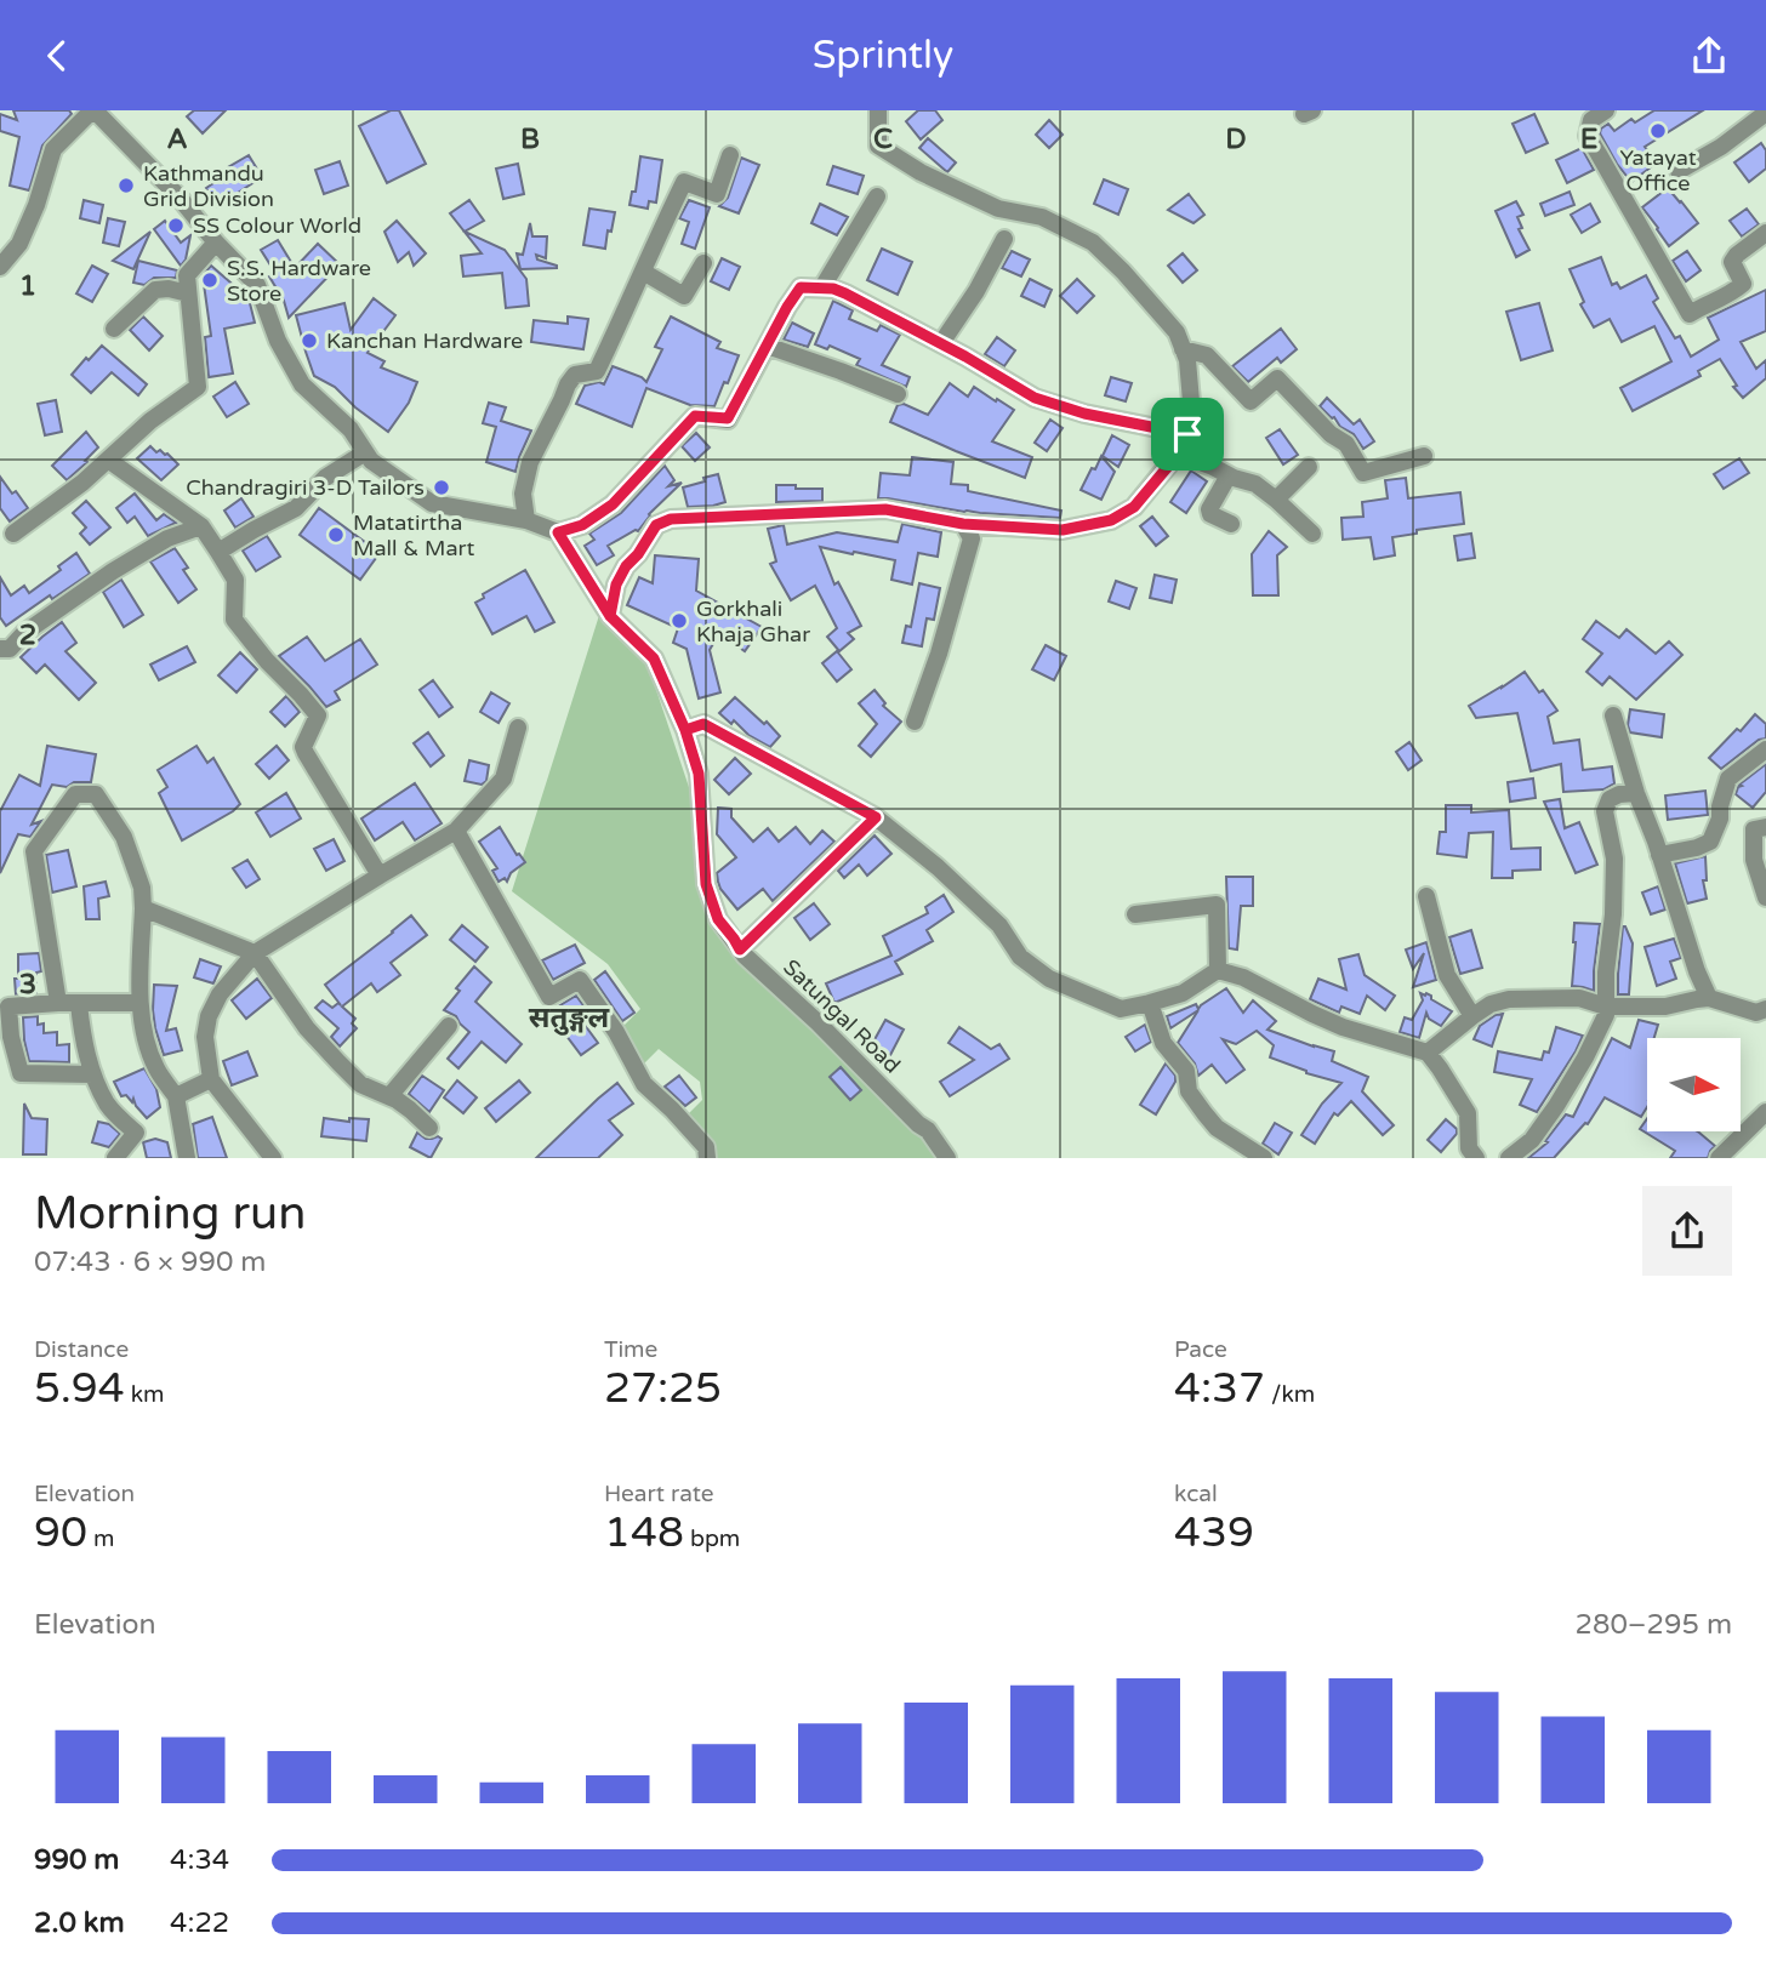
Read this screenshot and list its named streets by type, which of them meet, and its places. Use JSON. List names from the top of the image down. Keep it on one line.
{"streets":{"street":["Satungal Road"]},"districts":["सतुङ्गल"],"places":["Yatayat Office","Kathmandu Grid Division","SS Colour World","S.S. Hardware Store","Kanchan Hardware","Chandragiri 3-D Tailors","Matatirtha Mall & Mart","Gorkhali Khaja Ghar"],"north":"right","page":{"header":"Sprintly","heading":["Morning run","07:43 · 6 × 990 m"],"stats":[["Distance","5.94 km"],["Time","27:25"],["Pace","4:37 /km"],["Elevation","90 m"],["Heart rate","148 bpm"],["kcal","439"]],"chart":["Elevation","280–295 m"],"list":[{"name":"990 m","note":"4:34"},{"name":"2.0 km","note":"4:22"}]},"grid":{"columns":["A","B","C","D","E"],"rows":["1","2","3"]}}
